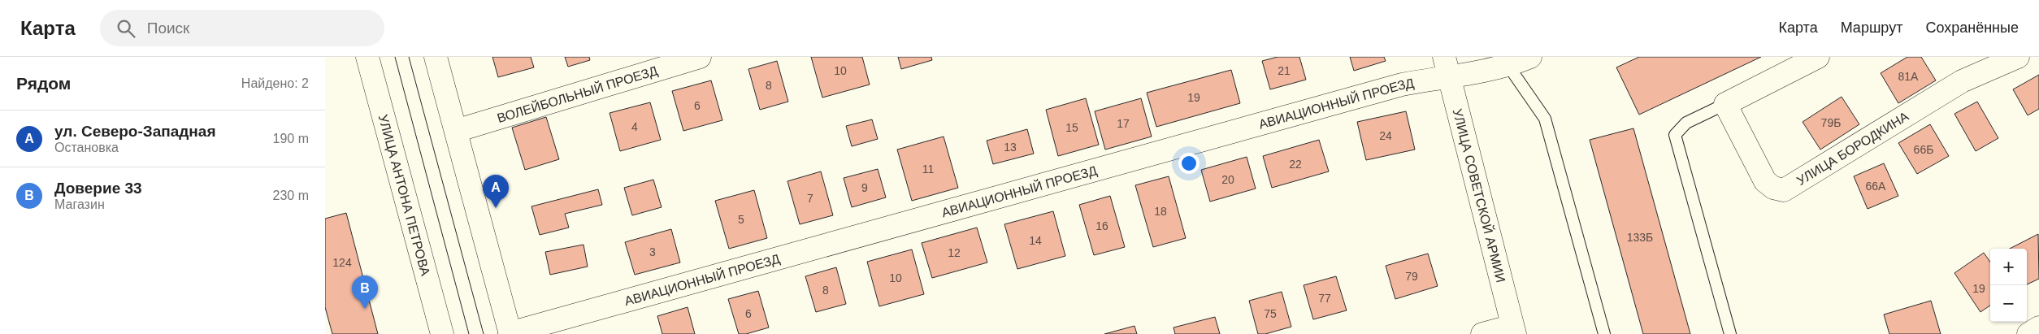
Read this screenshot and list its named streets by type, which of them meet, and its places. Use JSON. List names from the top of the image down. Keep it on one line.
{"streets":{"street":["ВОЛЕЙБОЛЬНЫЙ ПРОЕЗД","АВИАЦИОННЫЙ ПРОЕЗД","УЛИЦА БОРОДКИНА","УЛИЦА АНТОНА ПЕТРОВА","УЛИЦА СОВЕТСКОЙ АРМИИ"]},"crossings":[["АВИАЦИОННЫЙ ПРОЕЗД","УЛИЦА СОВЕТСКОЙ АРМИИ"]],"house_numbers":["10","21","81А","8","19","6","79Б","17","4","15","24","13","66Б","22","11","20","66А","9","7","18","5","16","133Б","14","3","12","124","79","10","19","8","77","6","75"],"page":{"header":"Карта","search":"Поиск","nav":["Карта","Маршрут","Сохранённые"],"heading":["Рядом","Найдено: 2"],"list":[{"mark":"A","name":"ул. Северо-Западная","note":"Остановка","value":"190 m"},{"mark":"B","name":"Доверие 33","note":"Магазин","value":"230 m"}],"pins":["A","B"],"map_buttons":["+","−"]}}
